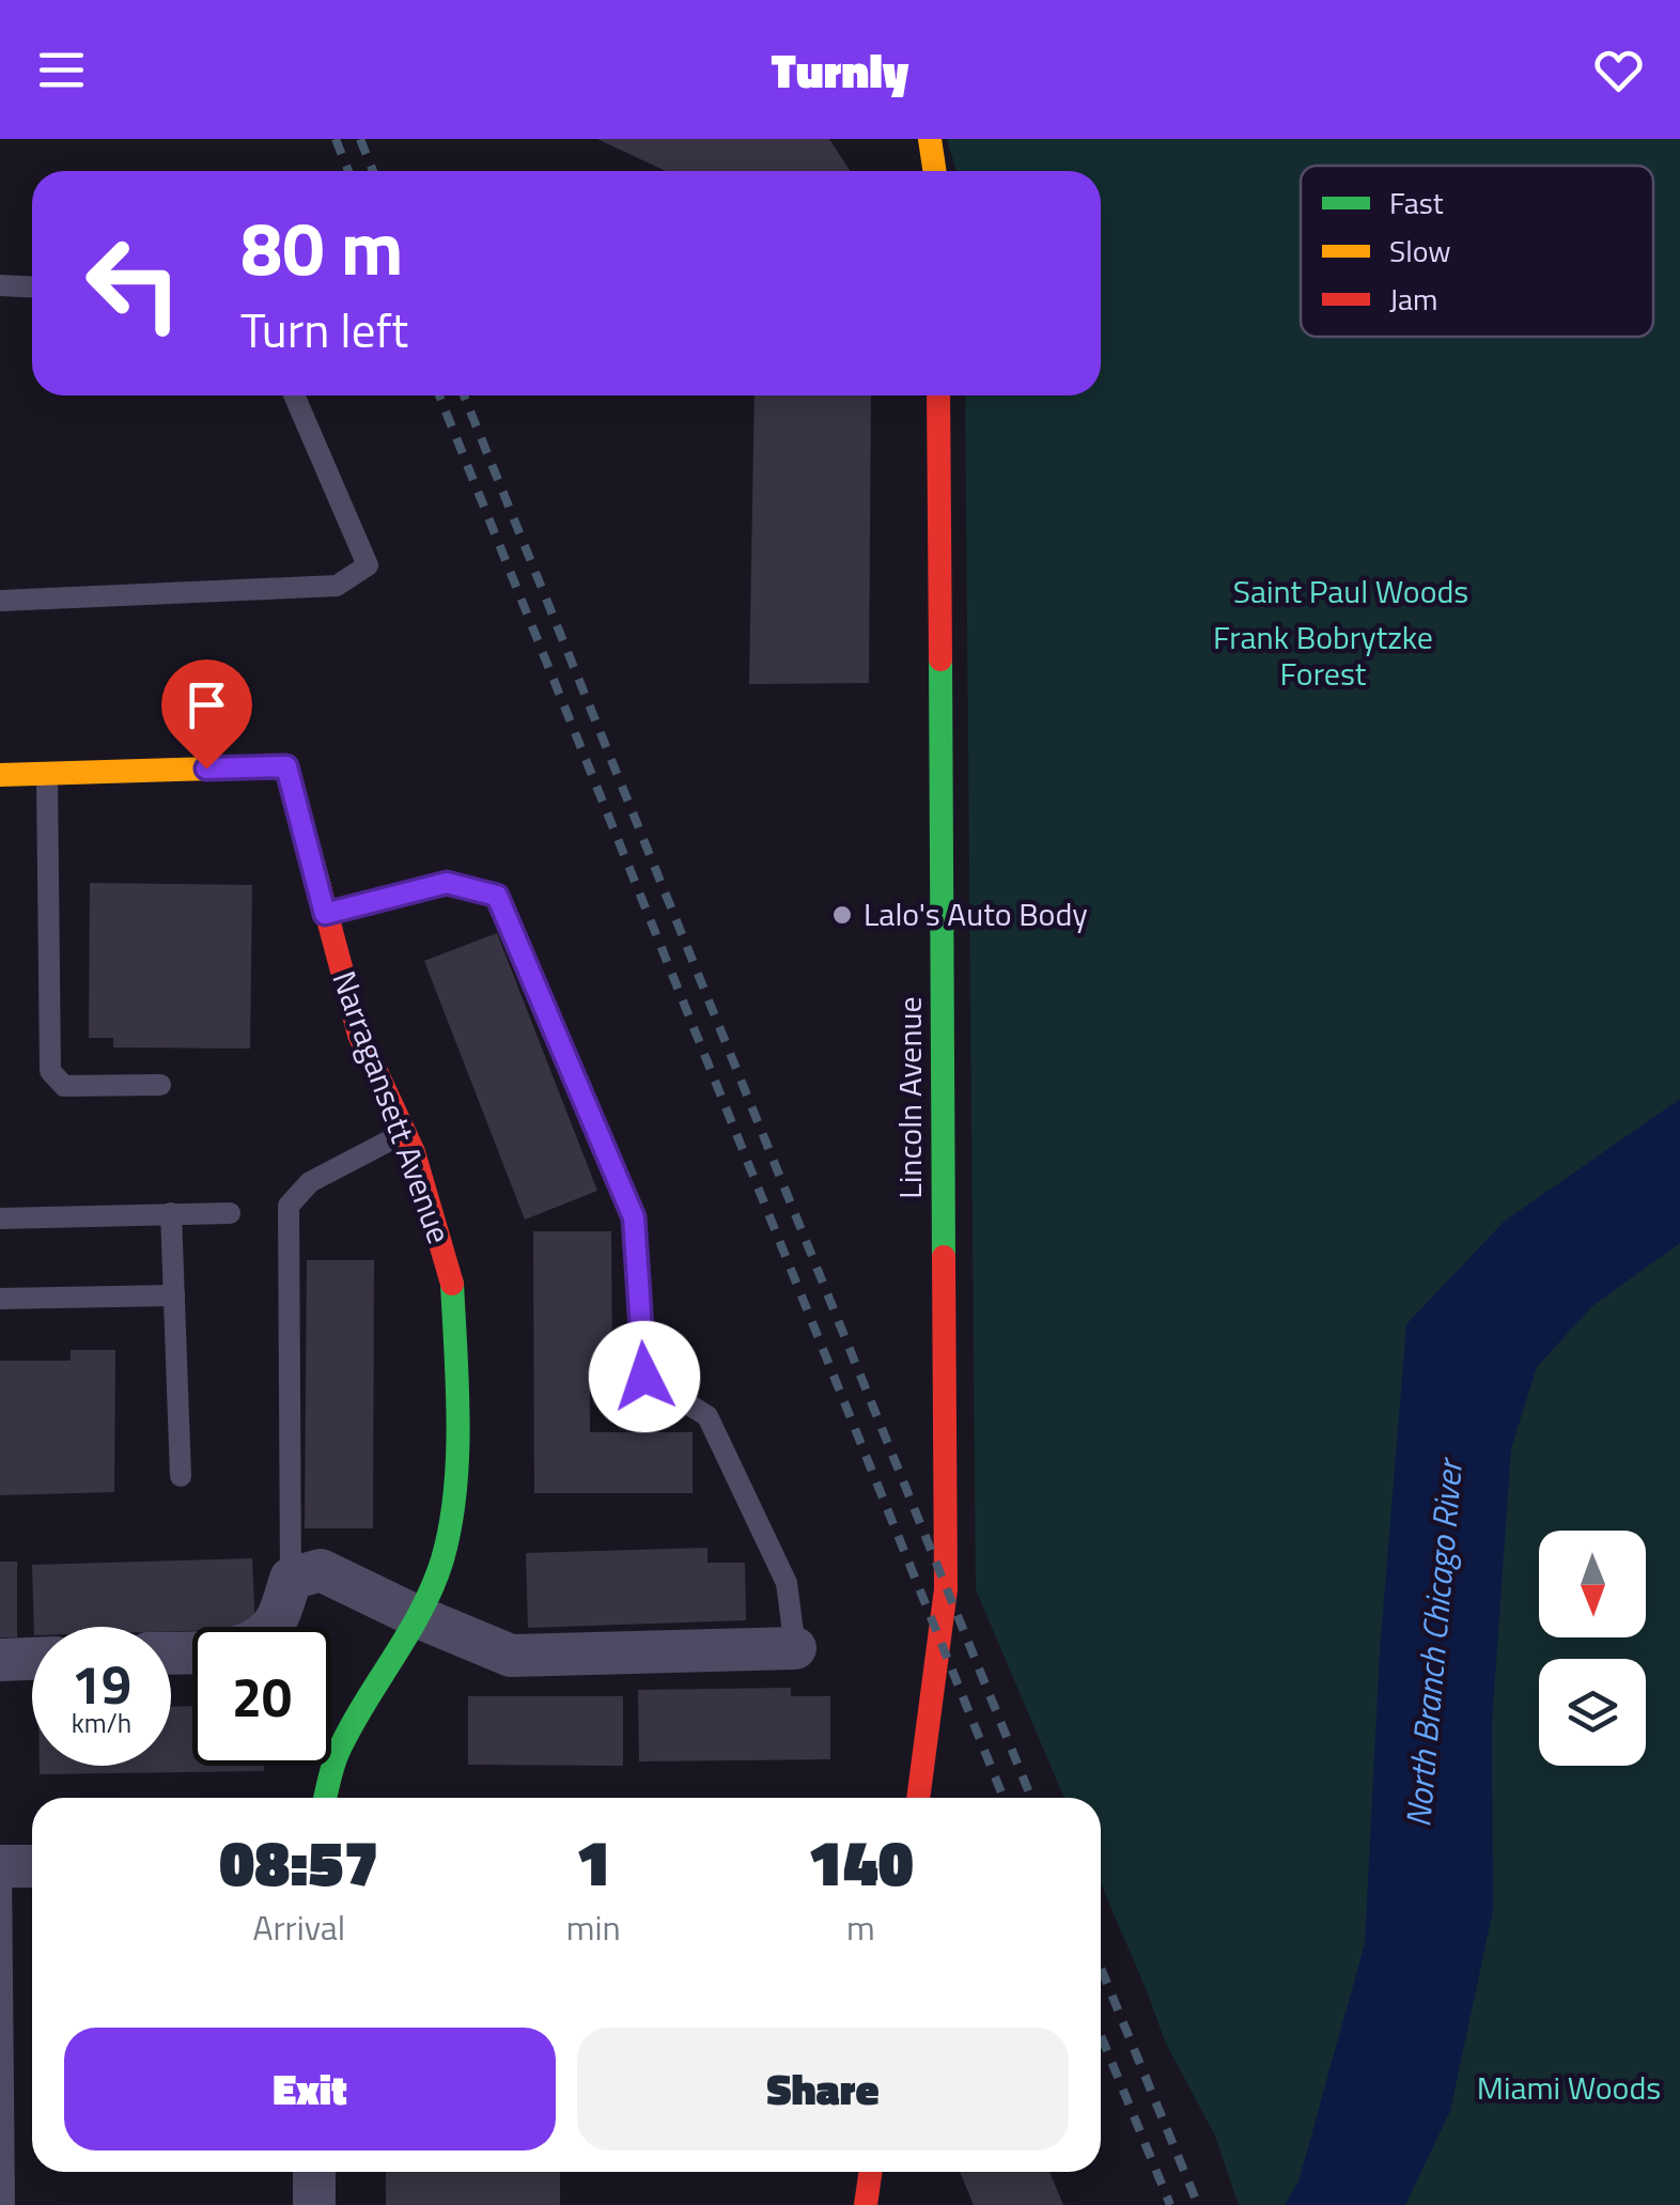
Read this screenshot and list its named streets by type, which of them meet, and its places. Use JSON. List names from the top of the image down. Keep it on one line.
{"streets":{"main road":["Lincoln Avenue","Narragansett Avenue"]},"water":["North Branch Chicago River"],"parks":["Saint Paul Woods","Frank Bobrytzke Forest","Miami Woods"],"places":["Lalo's Auto Body"],"legend":["Fast","Slow","Jam"],"north":"bottom","page":{"header":"Turnly","turn":["80 m","Turn left"],"speed":"19 km/h","limit":"20","eta":["08:57","Arrival","1","min","140","m"],"buttons":["Exit","Share"]}}
